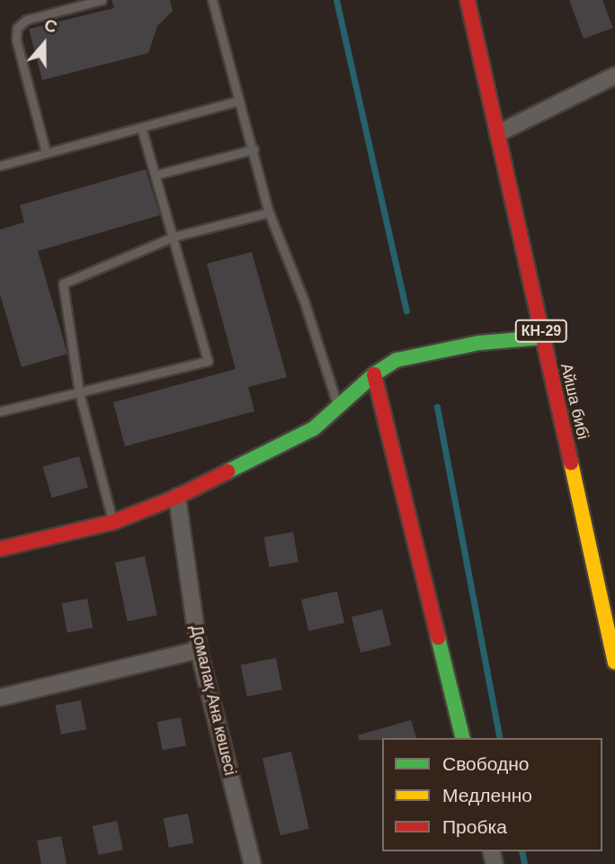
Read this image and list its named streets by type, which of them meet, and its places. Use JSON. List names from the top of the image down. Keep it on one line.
{"streets":{"street":["КН-29","Айша бибі","Домалақ Ана көшесі"]},"legend":["Свободно","Медленно","Пробка"],"north":"top"}
